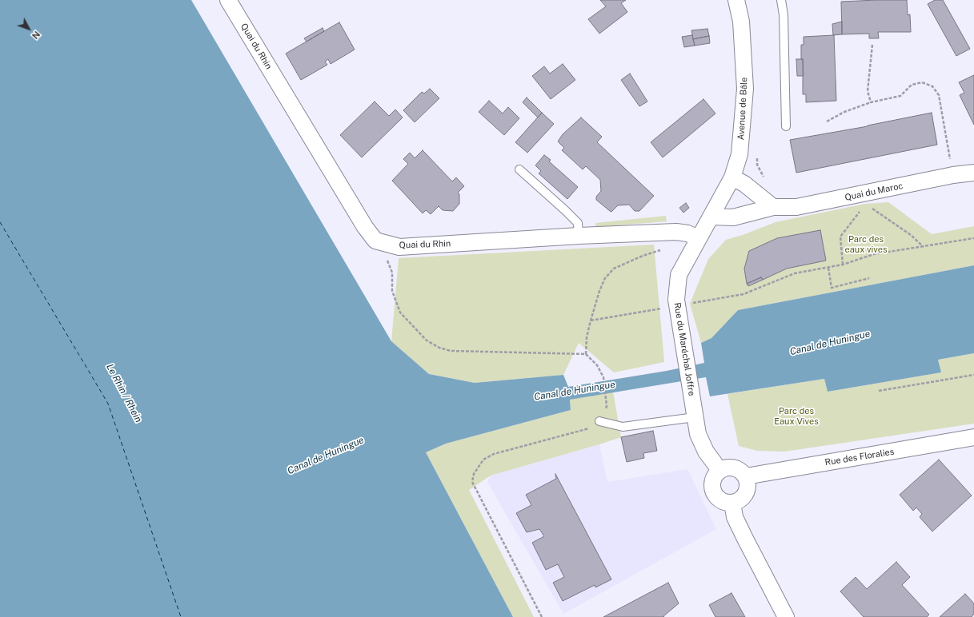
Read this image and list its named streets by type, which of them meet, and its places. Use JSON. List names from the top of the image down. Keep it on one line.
{"streets":{"street":["Quai du Rhin","Avenue de Bâle","Quai du Maroc","Rue du Maréchal Joffre","Rue des Floralies"]},"crossings":[["Quai du Rhin","Rue du Maréchal Joffre"],["Avenue de Bâle","Rue du Maréchal Joffre"],["Quai du Maroc","Rue du Maréchal Joffre"],["Rue du Maréchal Joffre","Rue des Floralies"]],"water":["Canal de Huningue","Le Rhin / Rhein"],"parks":["Parc des eaux vives","Parc des Eaux Vives"],"north":"bottom right"}
